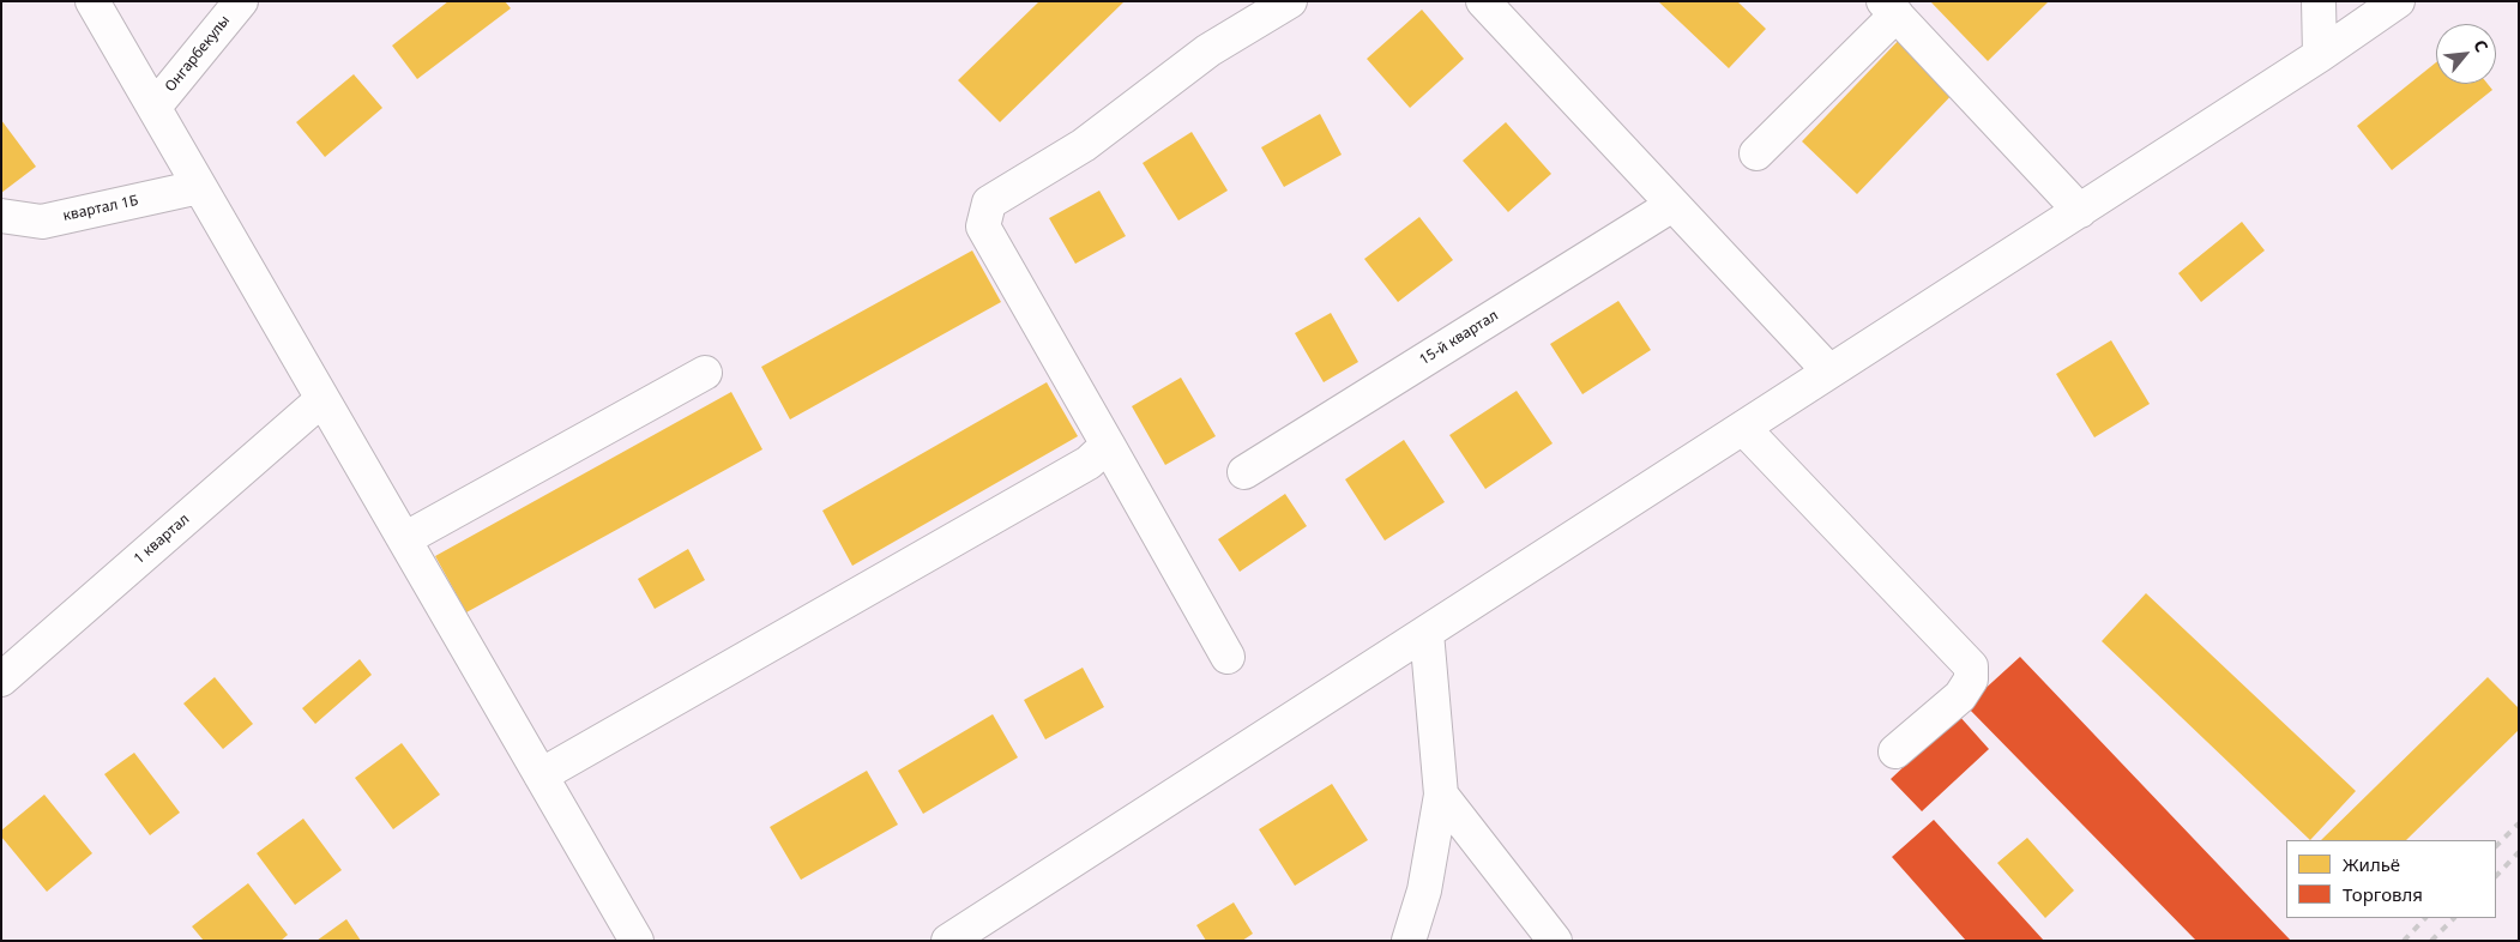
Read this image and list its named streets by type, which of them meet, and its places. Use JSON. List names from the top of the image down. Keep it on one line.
{"streets":{"street":["Онгарбекулы","квартал 1Б","15-й квартал","1 квартал"]},"legend":["Жильё","Торговля"],"north":"top right"}
